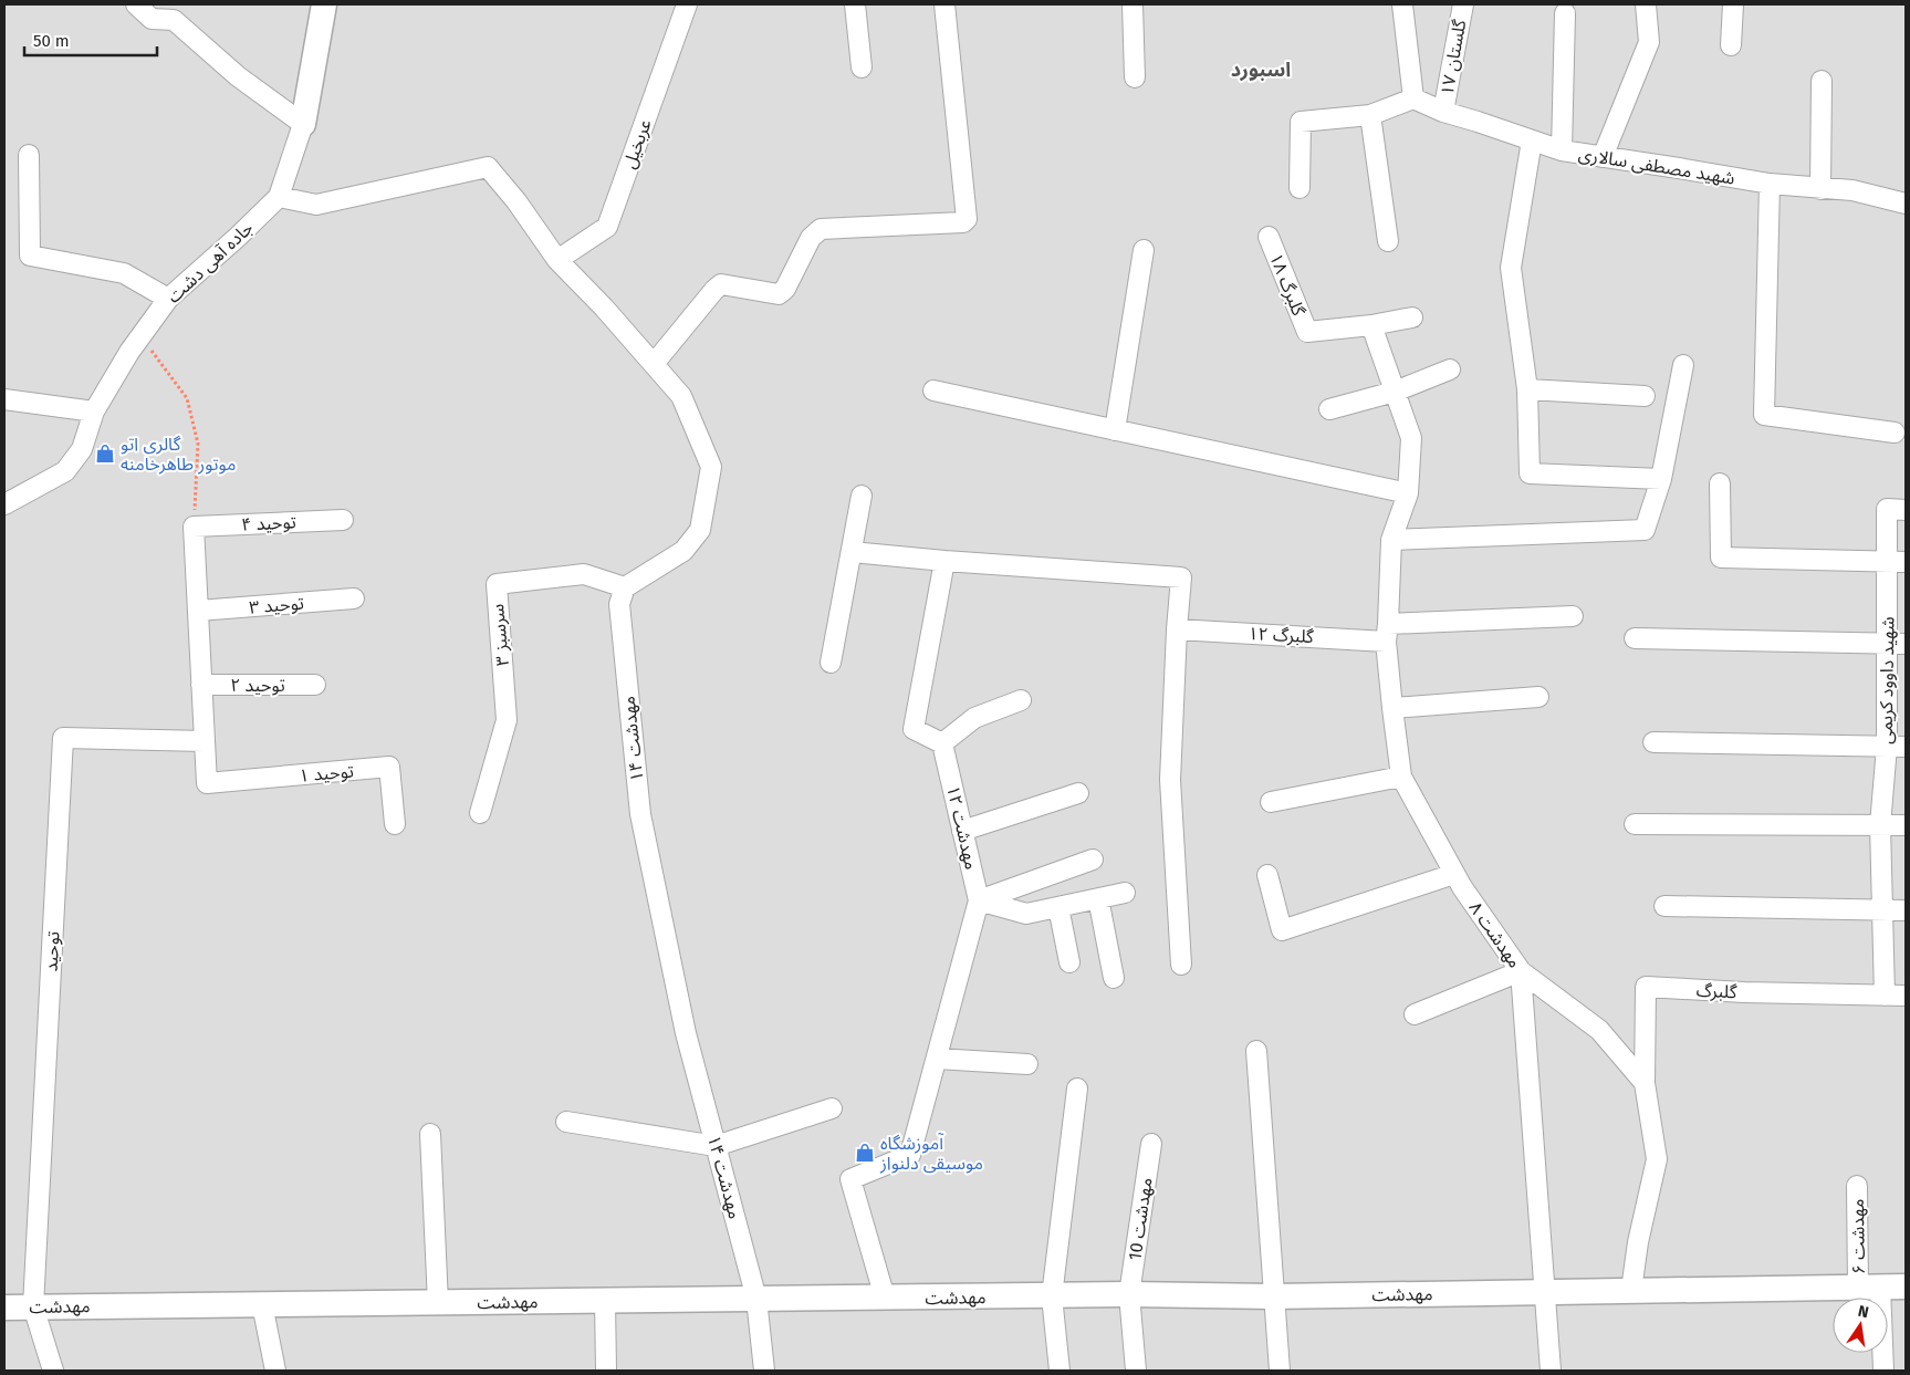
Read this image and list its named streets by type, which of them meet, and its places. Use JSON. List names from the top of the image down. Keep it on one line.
{"streets":{"street":["گلستان ۱۷","عربخیل","شهید مصطفی سالاری","جاده آهی دشت","گلبرگ ۱۸","توحید ۴","توحید ۳","سرسبز ۳","گلبرگ ١٢","شهید داوود کریمی","توحید ۲","مهدشت ۱۴","توحید ۱","مهدشت ۱۲","مهدشت ۸","توحید","گلبرگ","مهدشت 10","مهدشت ۶","مهدشت"]},"crossings":[["گلستان ۱۷","شهید مصطفی سالاری"],["گلبرگ ۱۸","مهدشت ۸"],["سرسبز ۳","مهدشت ۱۴"],["گلبرگ ١٢","مهدشت ۸"],["شهید داوود کریمی","گلبرگ"],["مهدشت ۱۴","مهدشت"],["توحید ۱","توحید"],["مهدشت ۱۲","مهدشت"],["مهدشت ۸","گلبرگ"],["توحید","مهدشت"],["مهدشت 10","مهدشت"],["مهدشت ۶","مهدشت"]],"districts":["اسبورد"],"places":{"shop":["گالری اتو موتور طاهرخامنه","آموزشگاه موسیقی دلنواز"]},"scale_bar":"50 m","north":"top"}
